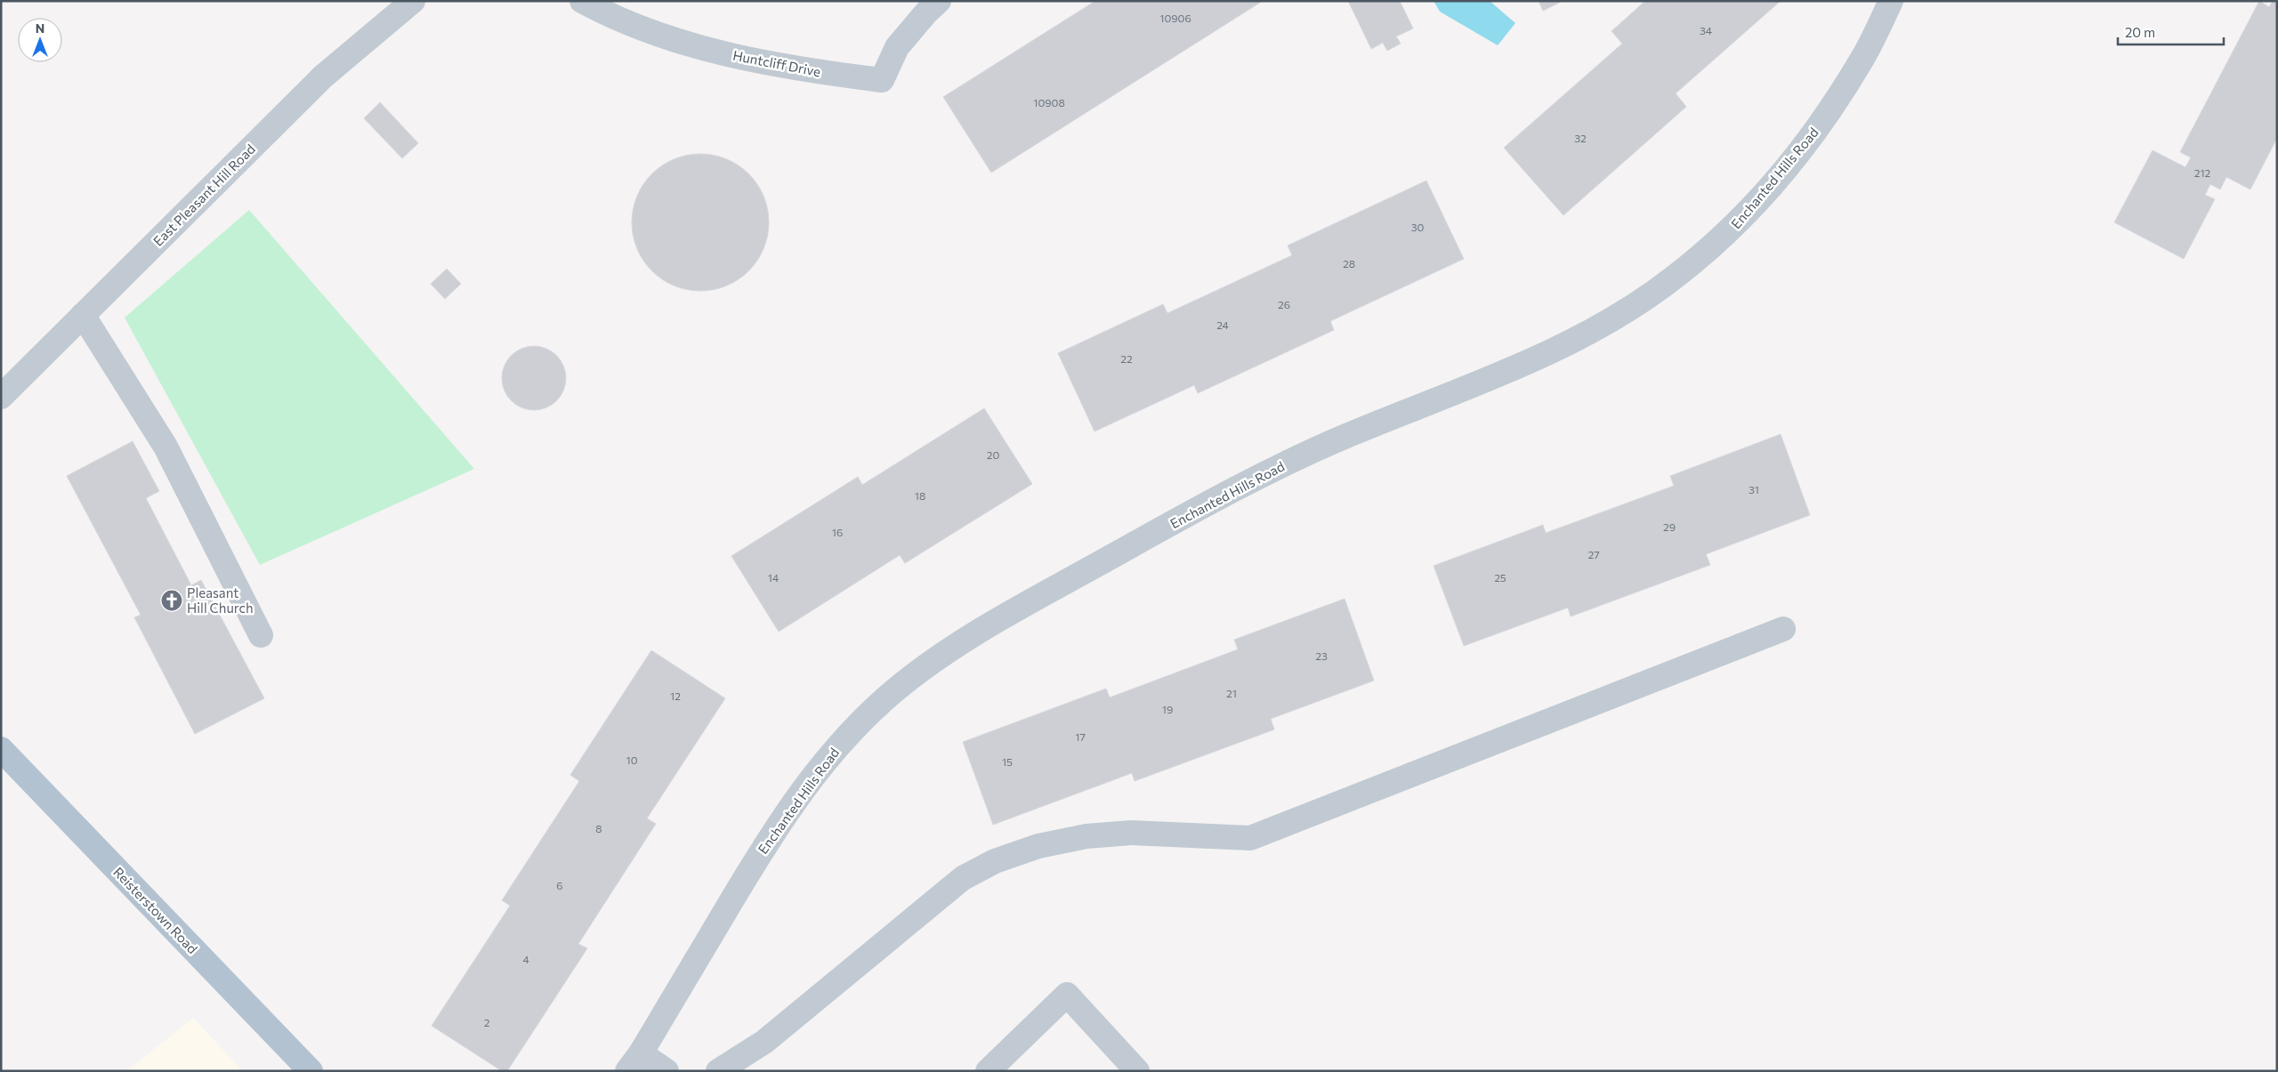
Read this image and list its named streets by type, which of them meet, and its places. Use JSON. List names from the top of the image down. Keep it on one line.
{"streets":{"main road":["Reisterstown Road"],"street":["Huntcliff Drive","Enchanted Hills Road","East Pleasant Hill Road"]},"places":{"church":["Pleasant Hill Church"]},"house_numbers":["10906","34","10908","32","212","30","28","26","24","22","20","31","18","29","16","27","14","25","23","21","12","19","17","10","15","8","6","4","2"],"scale_bar":"20 m","north":"top"}
